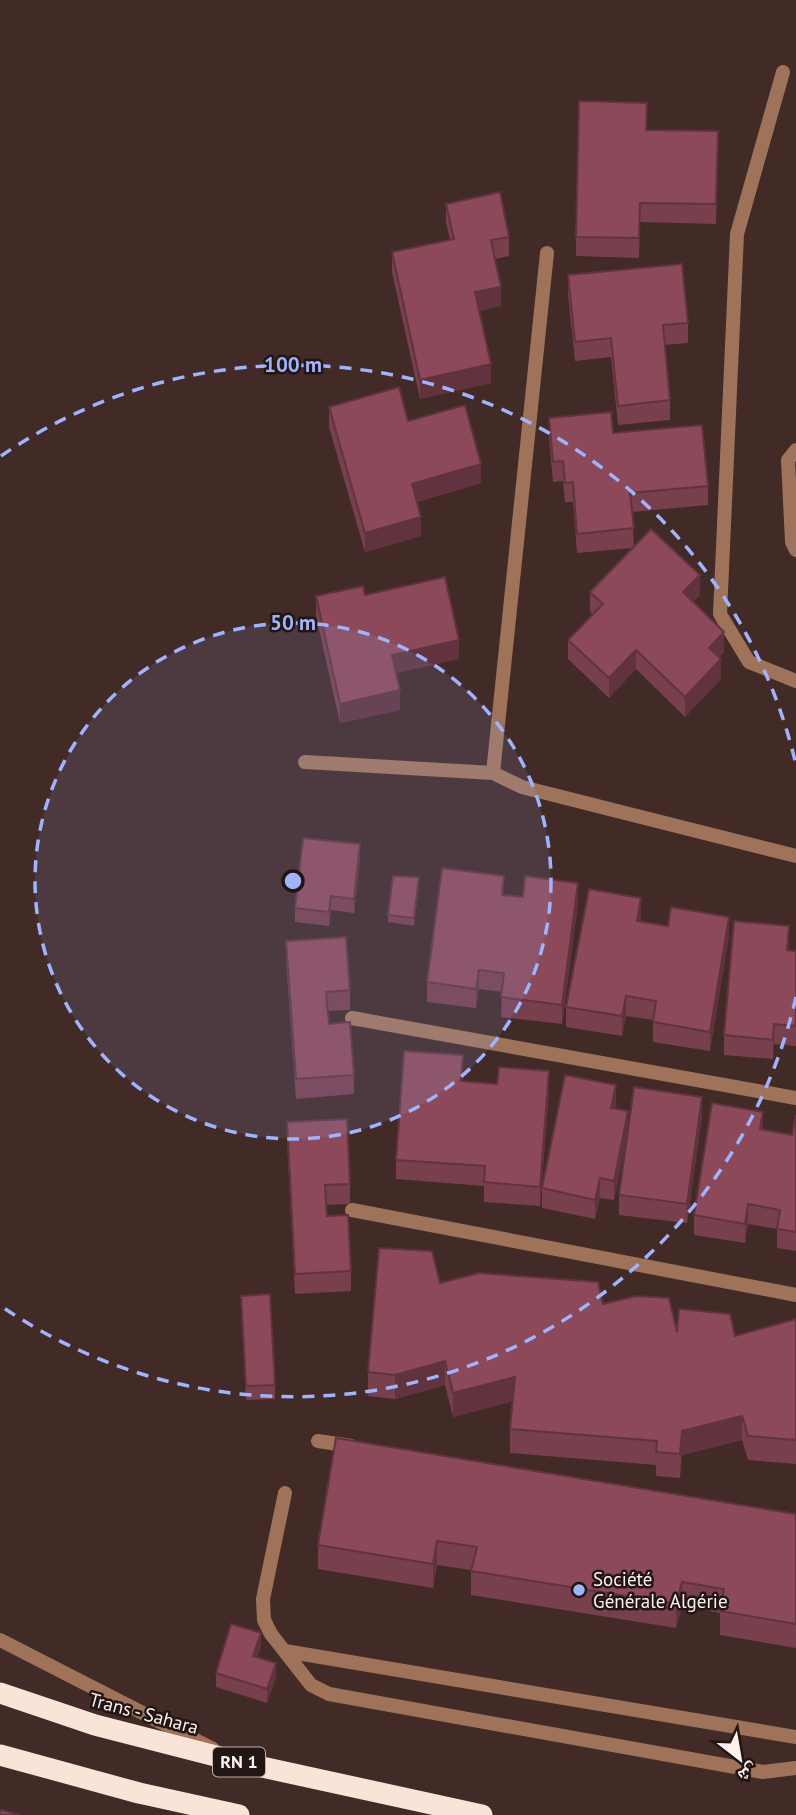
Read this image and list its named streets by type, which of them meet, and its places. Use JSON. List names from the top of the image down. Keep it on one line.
{"streets":{"highway":["Trans - Sahara","RN 1"]},"places":["Société Générale Algérie"],"north":"bottom right","rings":["100 m","50 m"]}
